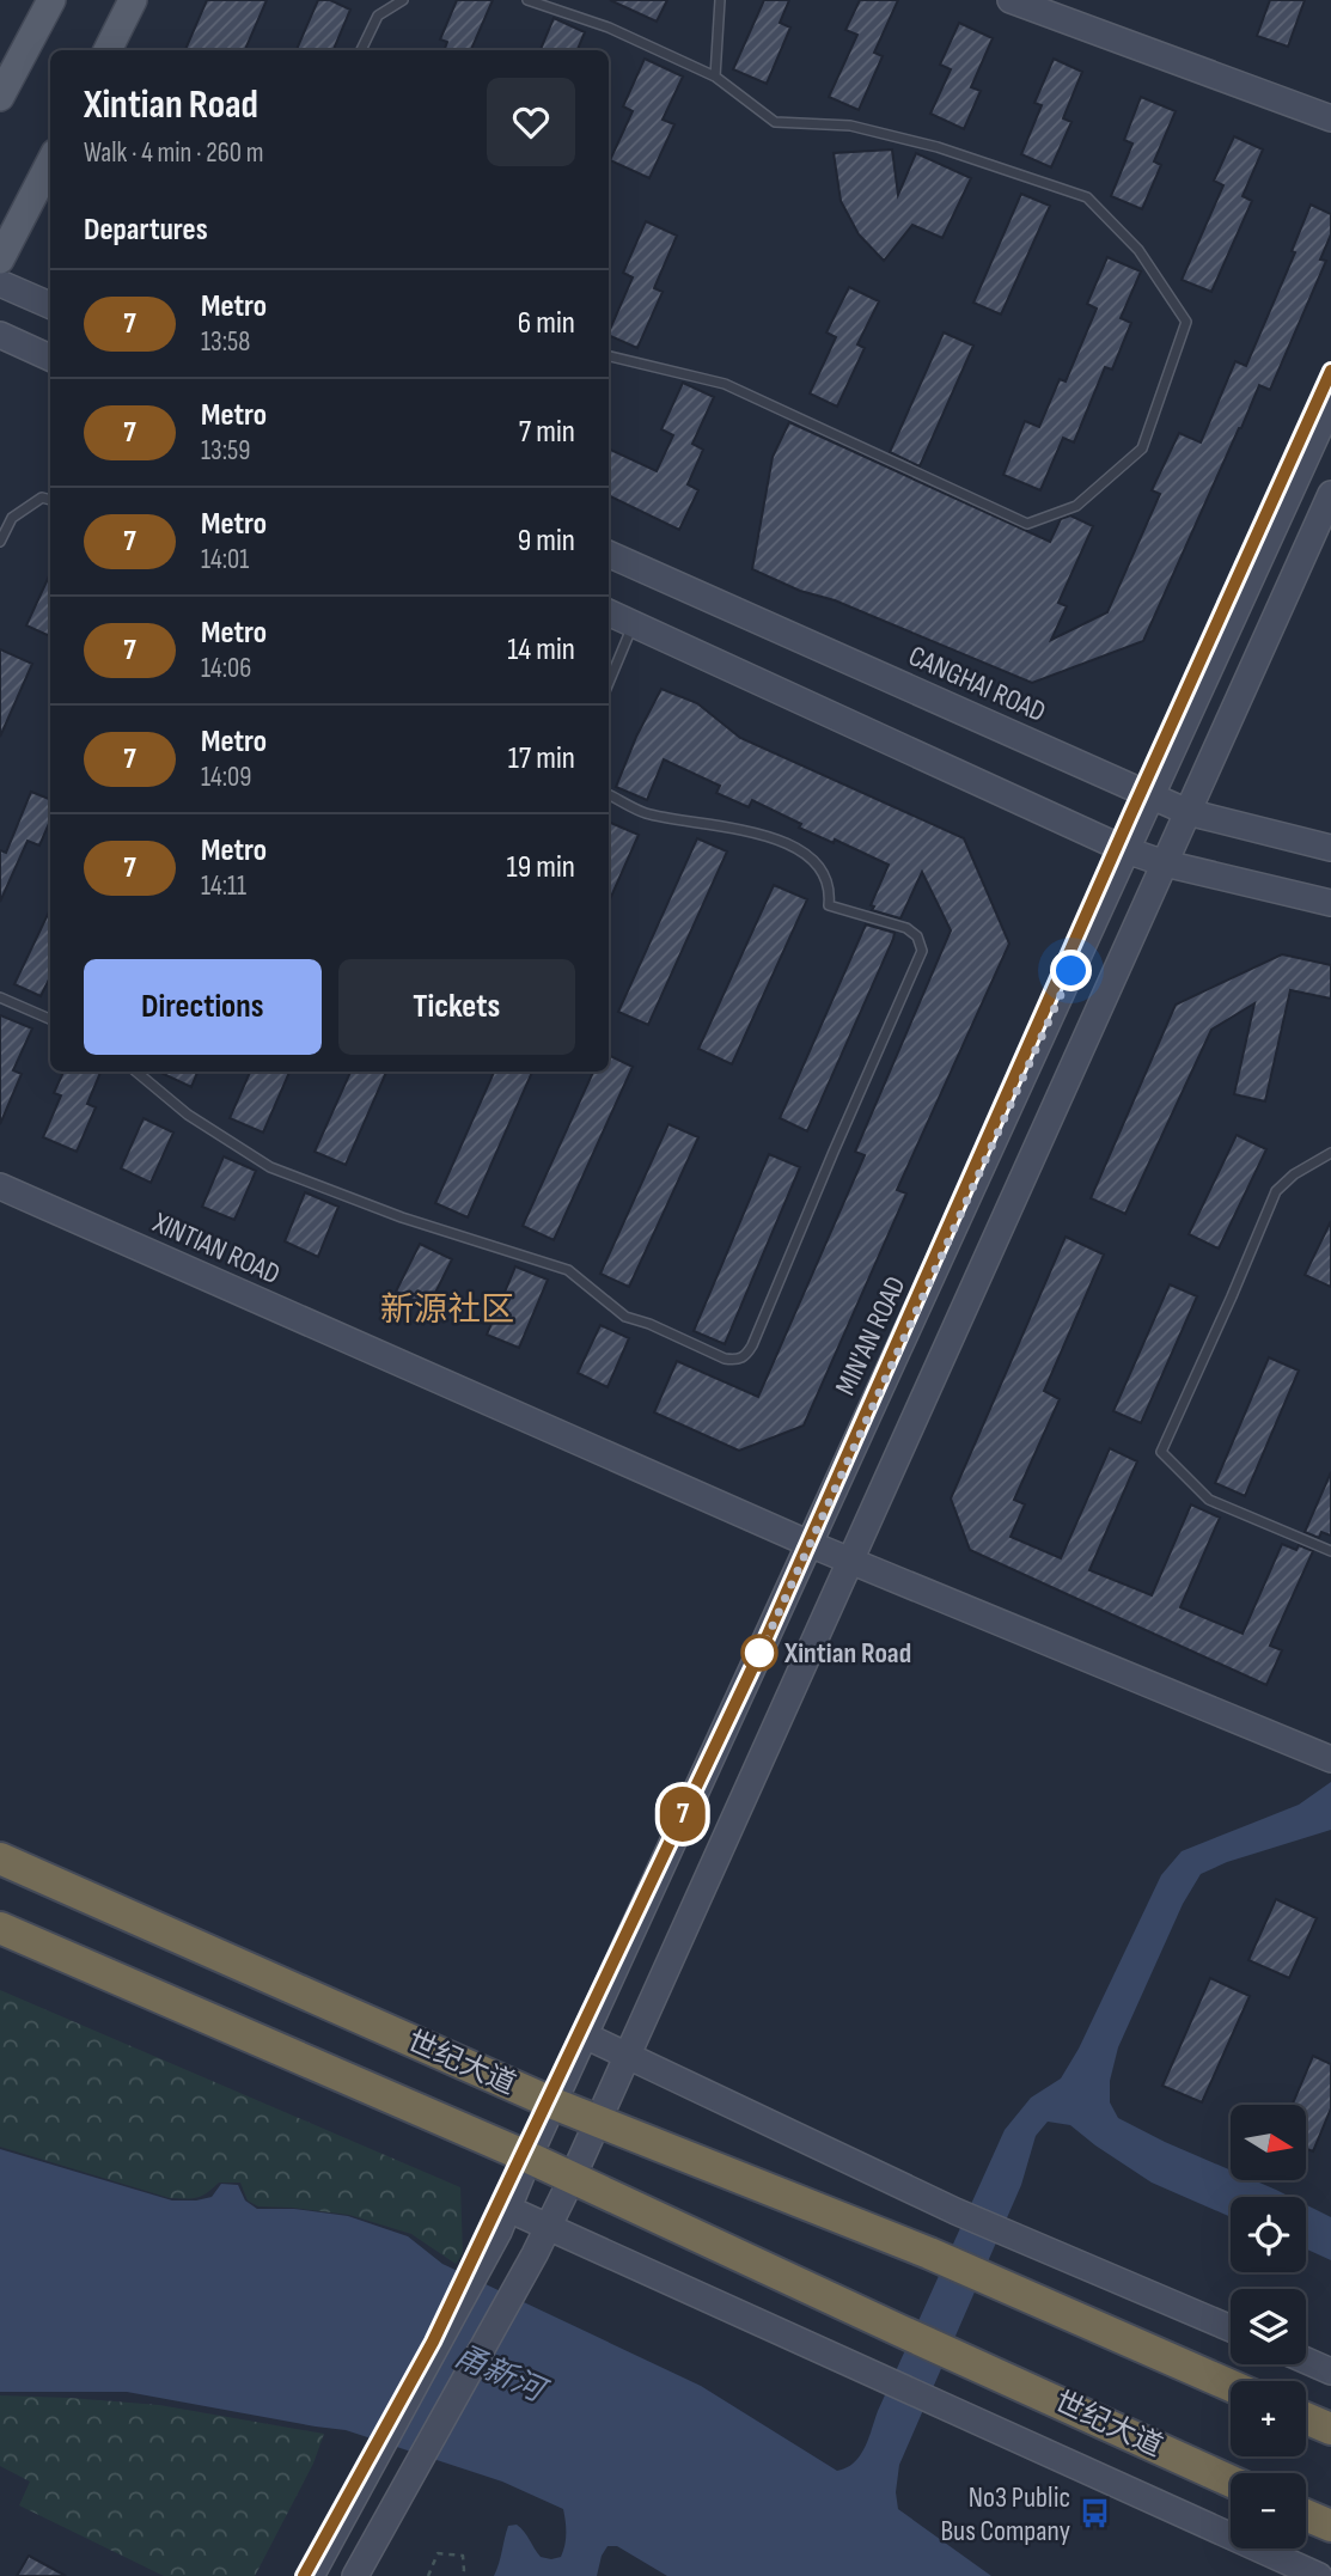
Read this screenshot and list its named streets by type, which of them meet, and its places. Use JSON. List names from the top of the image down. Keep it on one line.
{"streets":{"highway":["世纪大道"],"main road":["CANGHAI ROAD","XINTIAN ROAD","MIN'AN ROAD"]},"crossings":[["CANGHAI ROAD","MIN'AN ROAD"],["XINTIAN ROAD","MIN'AN ROAD"],["MIN'AN ROAD","世纪大道"]],"districts":["新源社区"],"water":["甬新河"],"places":{"other":["Xintian Road"],"bus stop":["No3 Public Bus Company"]},"lines":["metro line 7"],"north":"right","page":{"on_map":"7","heading":[["Xintian Road","Walk · 4 min · 260 m"],"Departures"],"list":[{"mark":"7","name":"Metro","note":"13:58","value":"6 min"},{"mark":"7","name":"Metro","note":"13:59","value":"7 min"},{"mark":"7","name":"Metro","note":"14:01","value":"9 min"},{"mark":"7","name":"Metro","note":"14:06","value":"14 min"},{"mark":"7","name":"Metro","note":"14:09","value":"17 min"},{"mark":"7","name":"Metro","note":"14:11","value":"19 min"}],"buttons":["Directions","Tickets"],"map_buttons":["+","−"]}}
